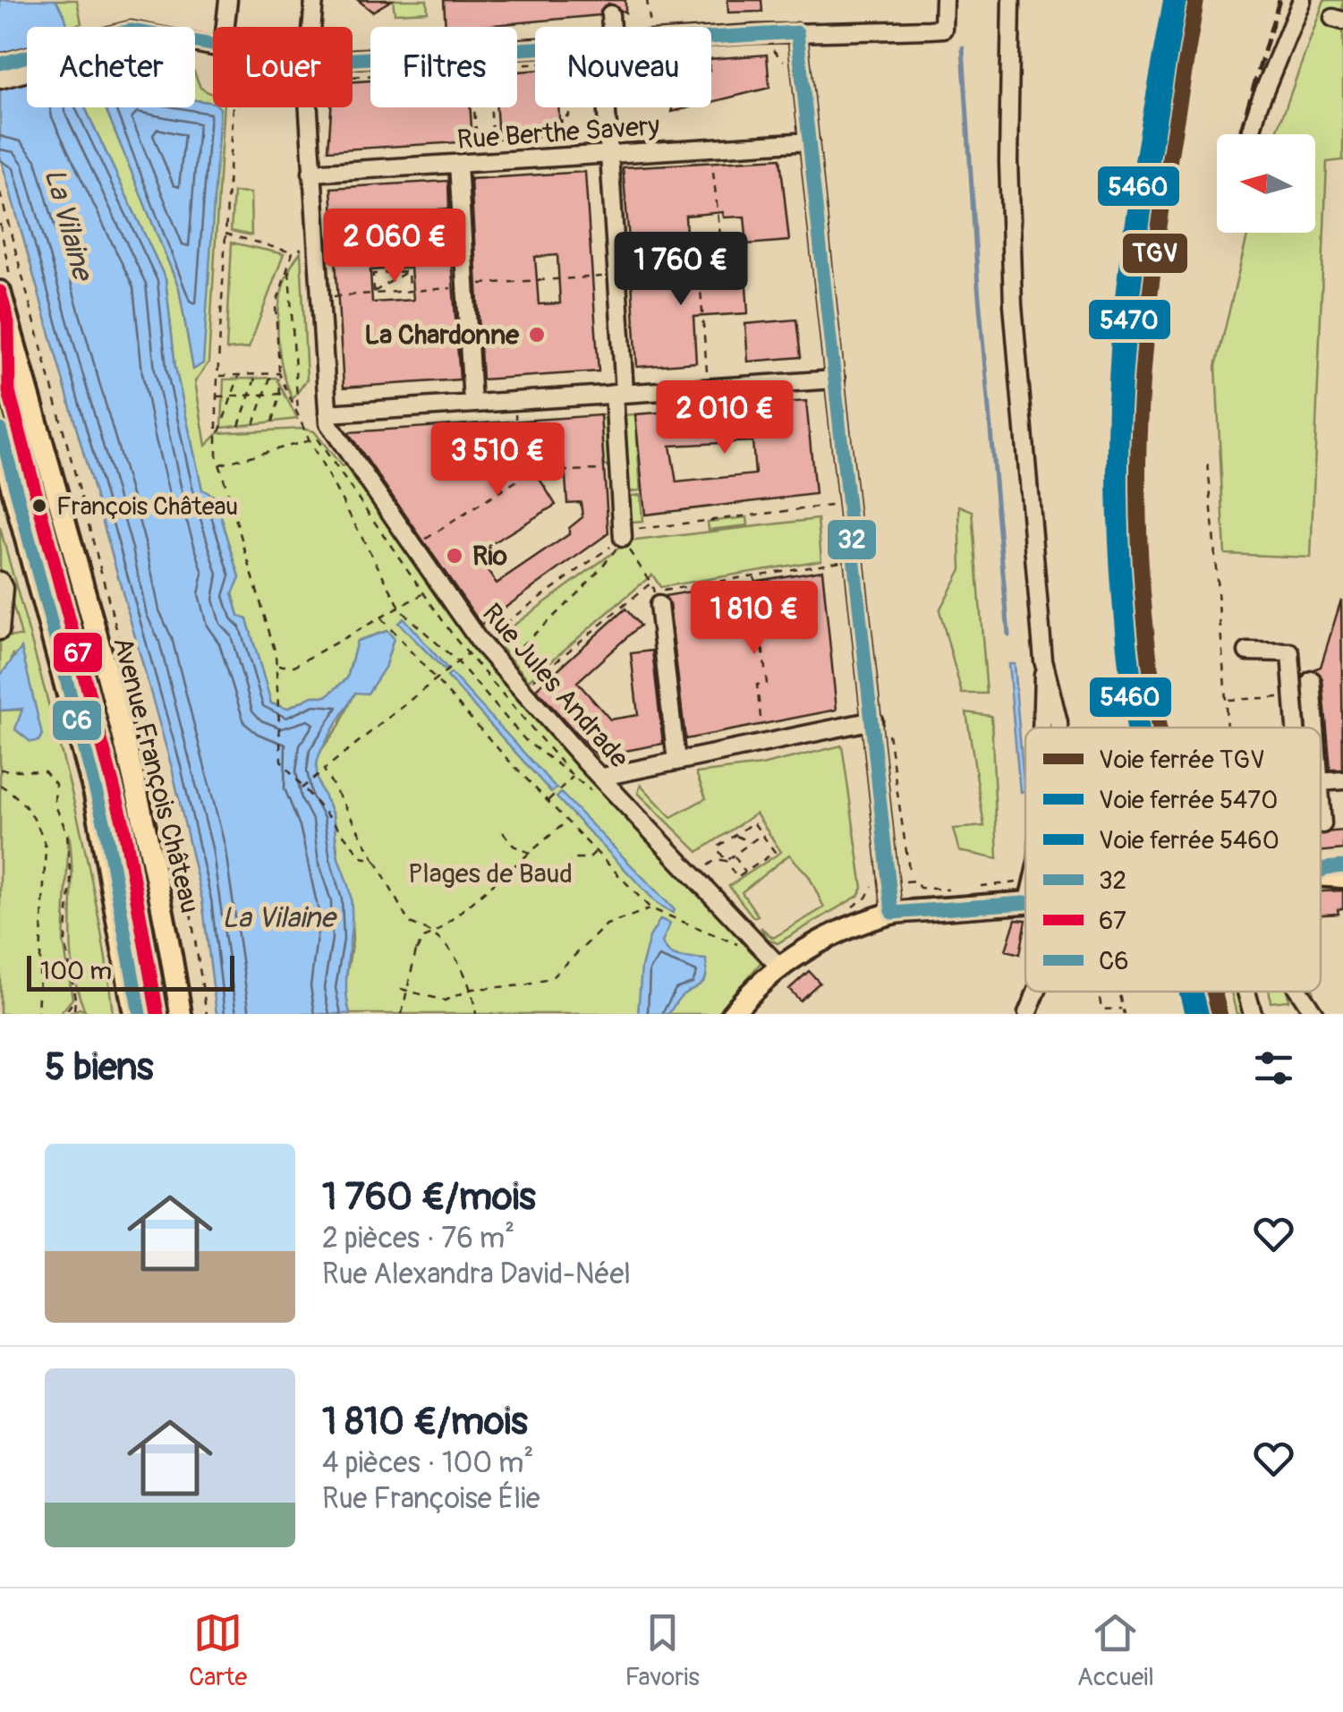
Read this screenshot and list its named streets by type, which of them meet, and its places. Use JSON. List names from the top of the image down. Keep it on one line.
{"streets":{"main road":["Avenue François Château"],"street":["Rue Berthe Savery","Rue Jules Andrade"]},"water":["La Vilaine"],"parks":["Plages de Baud"],"places":["La Chardonne","François Château","Rio"],"lines":["rail line TGV","rail line 5470","rail line 5460","transit line 32","transit line 67","transit line C6"],"legend":["Voie ferrée TGV","Voie ferrée 5470","Voie ferrée 5460","32","67","C6"],"scale_bar":"100 m","north":"left","page":{"chip":["Acheter","Louer","Filtres","Nouveau"],"price":["2 060 €","1 760 €","2 010 €","3 510 €","1 810 €"],"scale":"100 m","heading":"5 biens","list":[{"name":"1 760 €/mois","note":"2 pièces · 76 m² · Rue Alexandra David-Néel"},{"name":"1 810 €/mois","note":"4 pièces · 100 m² · Rue Françoise Élie"}],"tabs":["Carte","Favoris","Accueil"]}}
